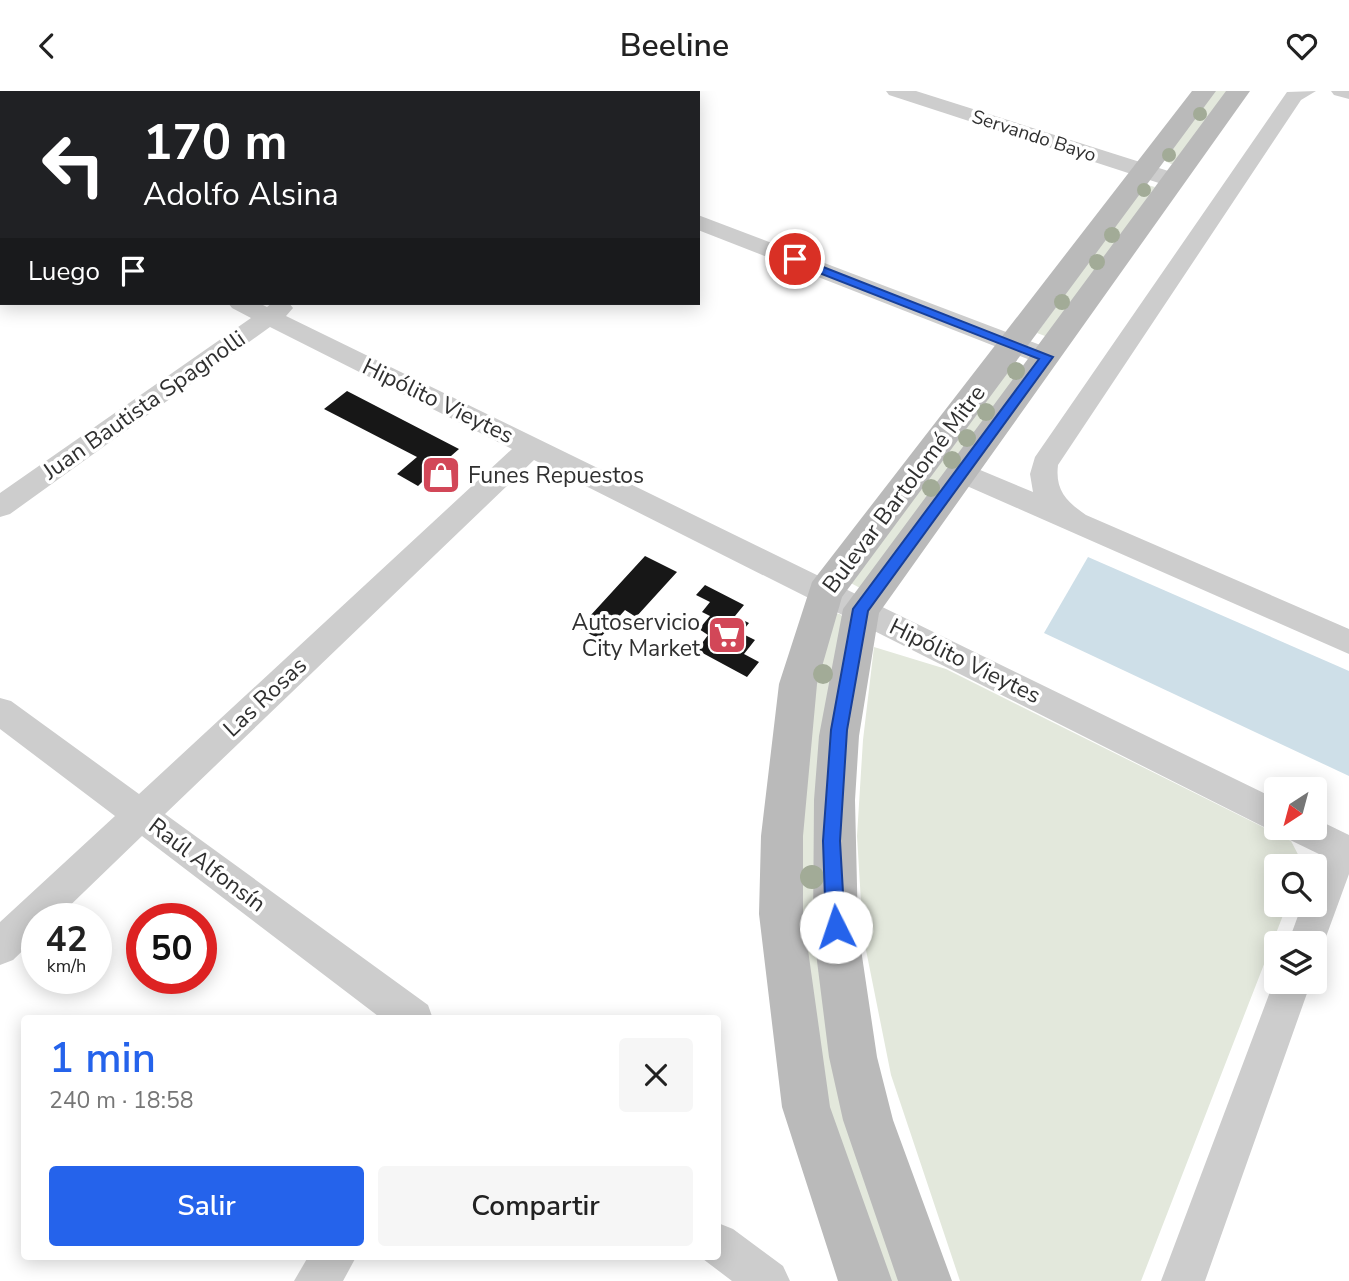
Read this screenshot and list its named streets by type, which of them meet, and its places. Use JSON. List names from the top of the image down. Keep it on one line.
{"streets":{"main road":["Bulevar Bartolomé Mitre"],"street":["Servando Bayo","Hipólito Vieytes","Juan Bautista Spagnolli","Las Rosas","Raúl Alfonsín"]},"crossings":[["Servando Bayo","Bulevar Bartolomé Mitre"],["Hipólito Vieytes","Juan Bautista Spagnolli"],["Hipólito Vieytes","Bulevar Bartolomé Mitre"],["Hipólito Vieytes","Las Rosas"],["Las Rosas","Raúl Alfonsín"]],"places":{"shop":["Funes Repuestos"],"supermarket":["Autoservicio City Market"]},"north":"bottom left","page":{"header":"Beeline","turn":["170 m","Adolfo Alsina"],"then":"Luego","speed":"42 km/h","limit":"50","heading":["1 min","240 m · 18:58"],"buttons":["Salir","Compartir"]}}
